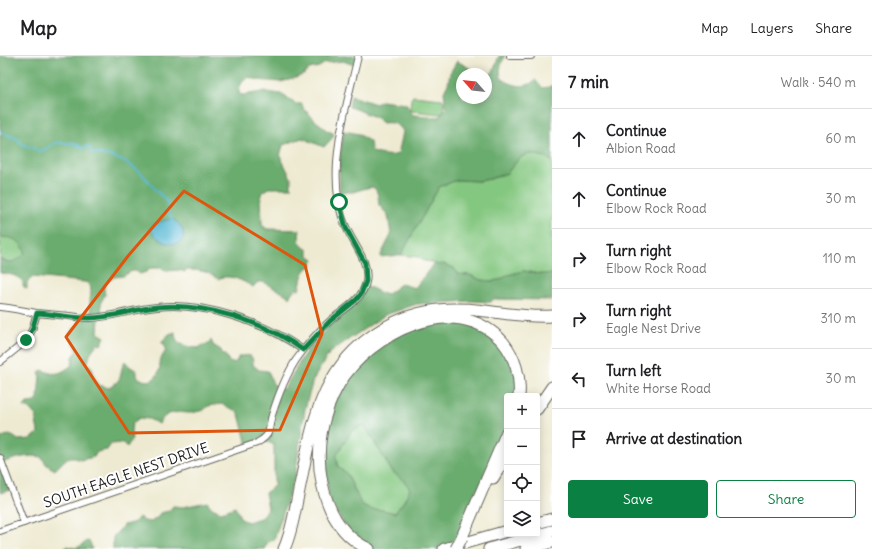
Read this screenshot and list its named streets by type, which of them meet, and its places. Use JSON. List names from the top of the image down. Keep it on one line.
{"streets":{"street":["SOUTH EAGLE NEST DRIVE"]},"north":"top left","page":{"header":"Map","nav":["Map","Layers","Share"],"heading":["7 min","Walk · 540 m"],"list":[["Continue","Albion Road","60 m"],["Continue","Elbow Rock Road","30 m"],["Turn right","Elbow Rock Road","110 m"],["Turn right","Eagle Nest Drive","310 m"],["Turn left","White Horse Road","30 m"],"Arrive at destination"],"map_buttons":["+","−"],"buttons":["Save","Share"]}}
